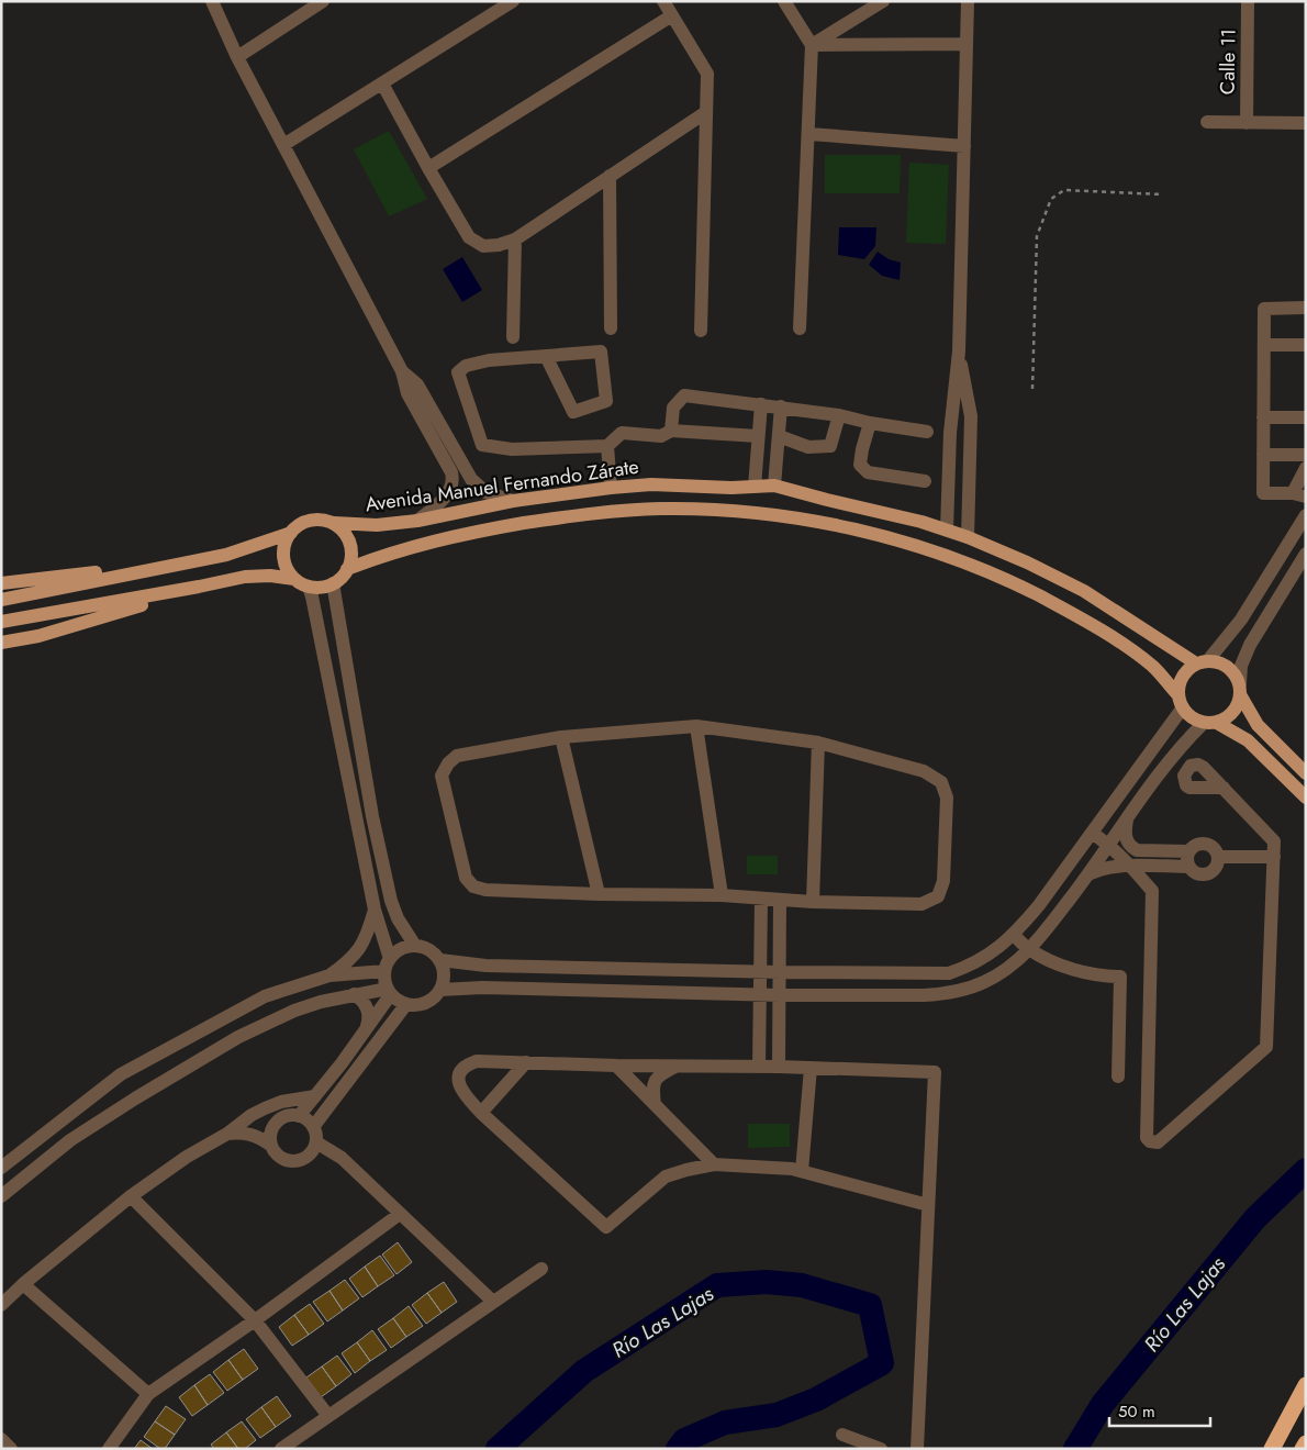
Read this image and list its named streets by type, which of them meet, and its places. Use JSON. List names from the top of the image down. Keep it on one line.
{"streets":{"main road":["Avenida Manuel Fernando Zárate"],"street":["Calle 11"]},"water":["Río Las Lajas"],"scale_bar":"50 m"}
